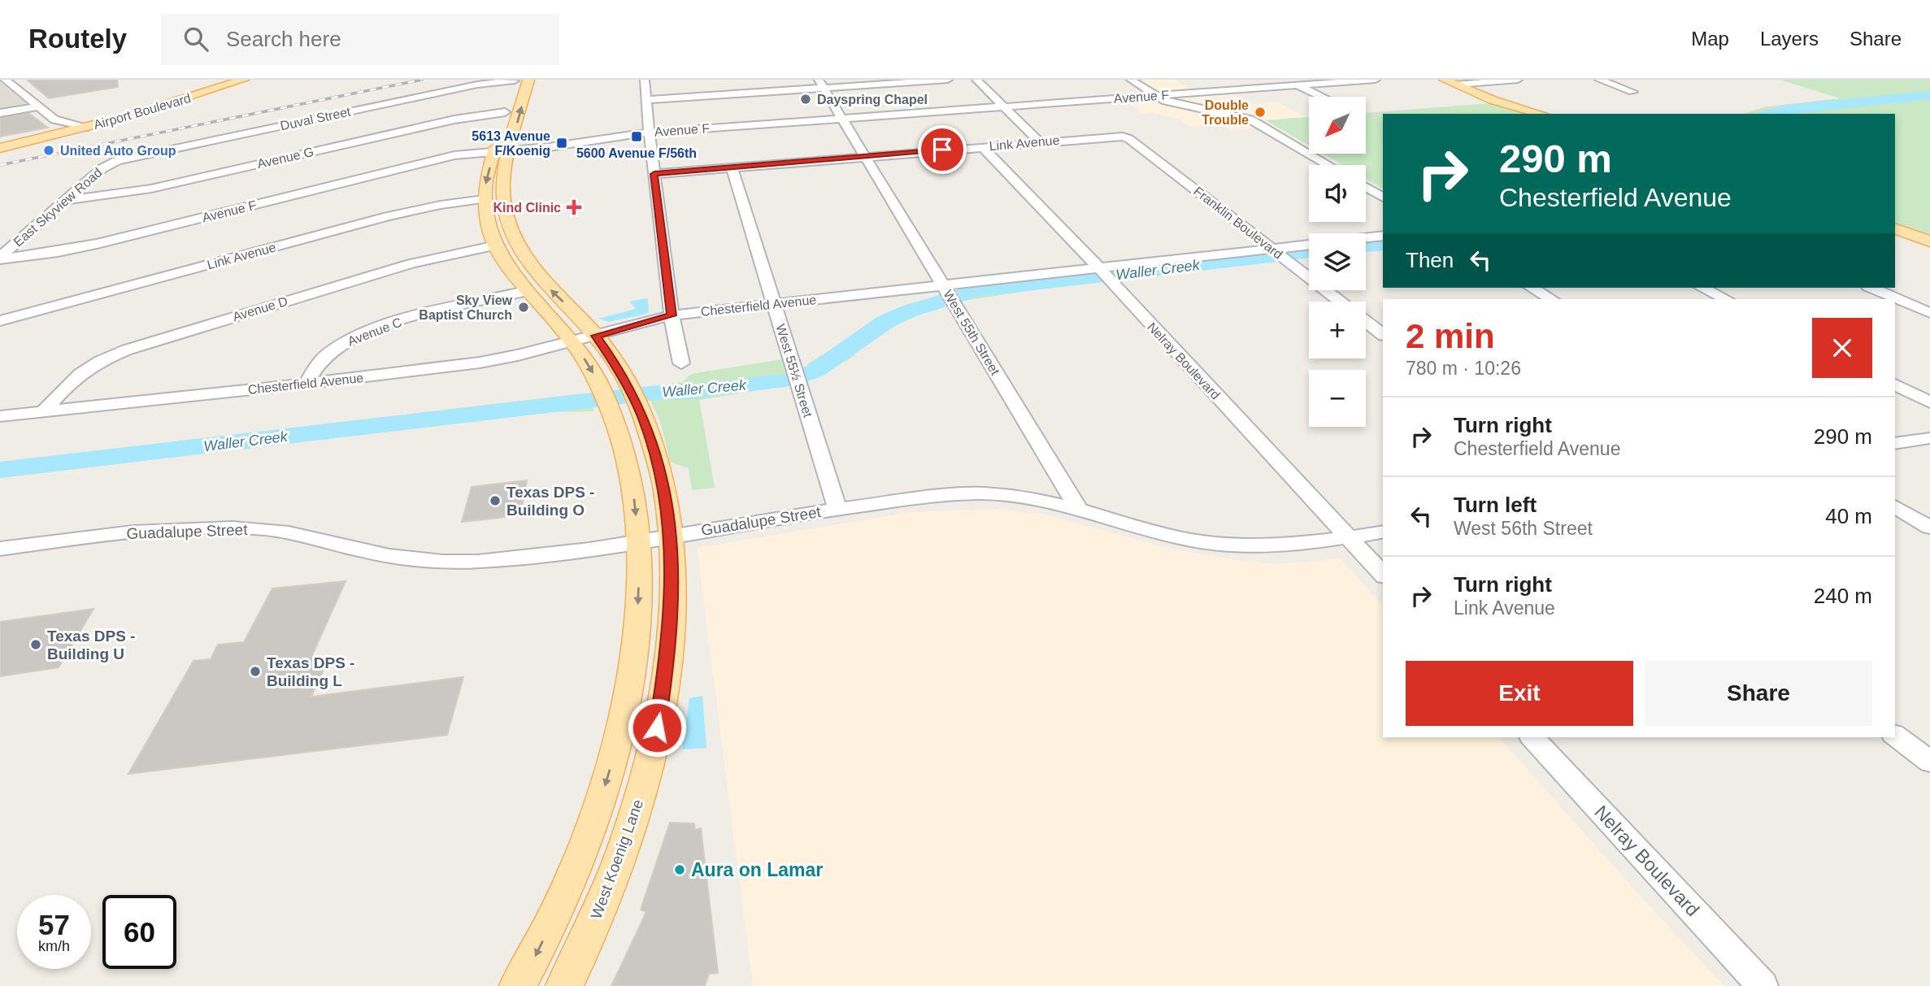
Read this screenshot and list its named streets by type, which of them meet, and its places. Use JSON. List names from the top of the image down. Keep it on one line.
{"streets":{"main road":["Airport Boulevard","West Koenig Lane"],"street":["Avenue F","Duval Street","Link Avenue","Avenue G","East Skyview Road","Franklin Boulevard","Chesterfield Avenue","Avenue D","Avenue C","West 55th Street","Nelray Boulevard","West 55½ Street","Guadalupe Street"]},"crossings":[["Avenue F","East Skyview Road"],["Avenue F","West 55th Street"],["Avenue F","West Koenig Lane"],["Duval Street","Avenue G"],["Duval Street","East Skyview Road"],["Link Avenue","Franklin Boulevard"],["Link Avenue","West 55th Street"],["Link Avenue","Nelray Boulevard"],["Link Avenue","West 55½ Street"],["Avenue G","East Skyview Road"],["Franklin Boulevard","Chesterfield Avenue"],["Chesterfield Avenue","Avenue D"],["Chesterfield Avenue","Avenue C"],["Chesterfield Avenue","West 55th Street"],["Chesterfield Avenue","Nelray Boulevard"],["Chesterfield Avenue","West 55½ Street"],["Chesterfield Avenue","West Koenig Lane"],["West 55th Street","Guadalupe Street"],["Nelray Boulevard","Guadalupe Street"],["West 55½ Street","Guadalupe Street"],["Guadalupe Street","West Koenig Lane"]],"water":["Waller Creek"],"places":{"other":["Dayspring Chapel","Double Trouble","United Auto Group","Sky View Baptist Church","Texas DPS - Building O","Texas DPS - Building U","Texas DPS - Building L","Aura on Lamar"],"transit":["5600 Avenue F/56th","5613 Avenue F/Koenig"],"health":["Kind Clinic"]},"north":"bottom left","page":{"header":"Routely","search":"Search here","nav":["Map","Layers","Share"],"map_buttons":["+","−"],"turn":["290 m","Chesterfield Avenue"],"then":"Then","heading":["2 min","780 m · 10:26"],"list":[{"name":"Turn right","note":"Chesterfield Avenue","value":"290 m"},{"name":"Turn left","note":"West 56th Street","value":"40 m"},{"name":"Turn right","note":"Link Avenue","value":"240 m"}],"buttons":["Exit","Share"],"speed":"57 km/h","limit":"60"}}
